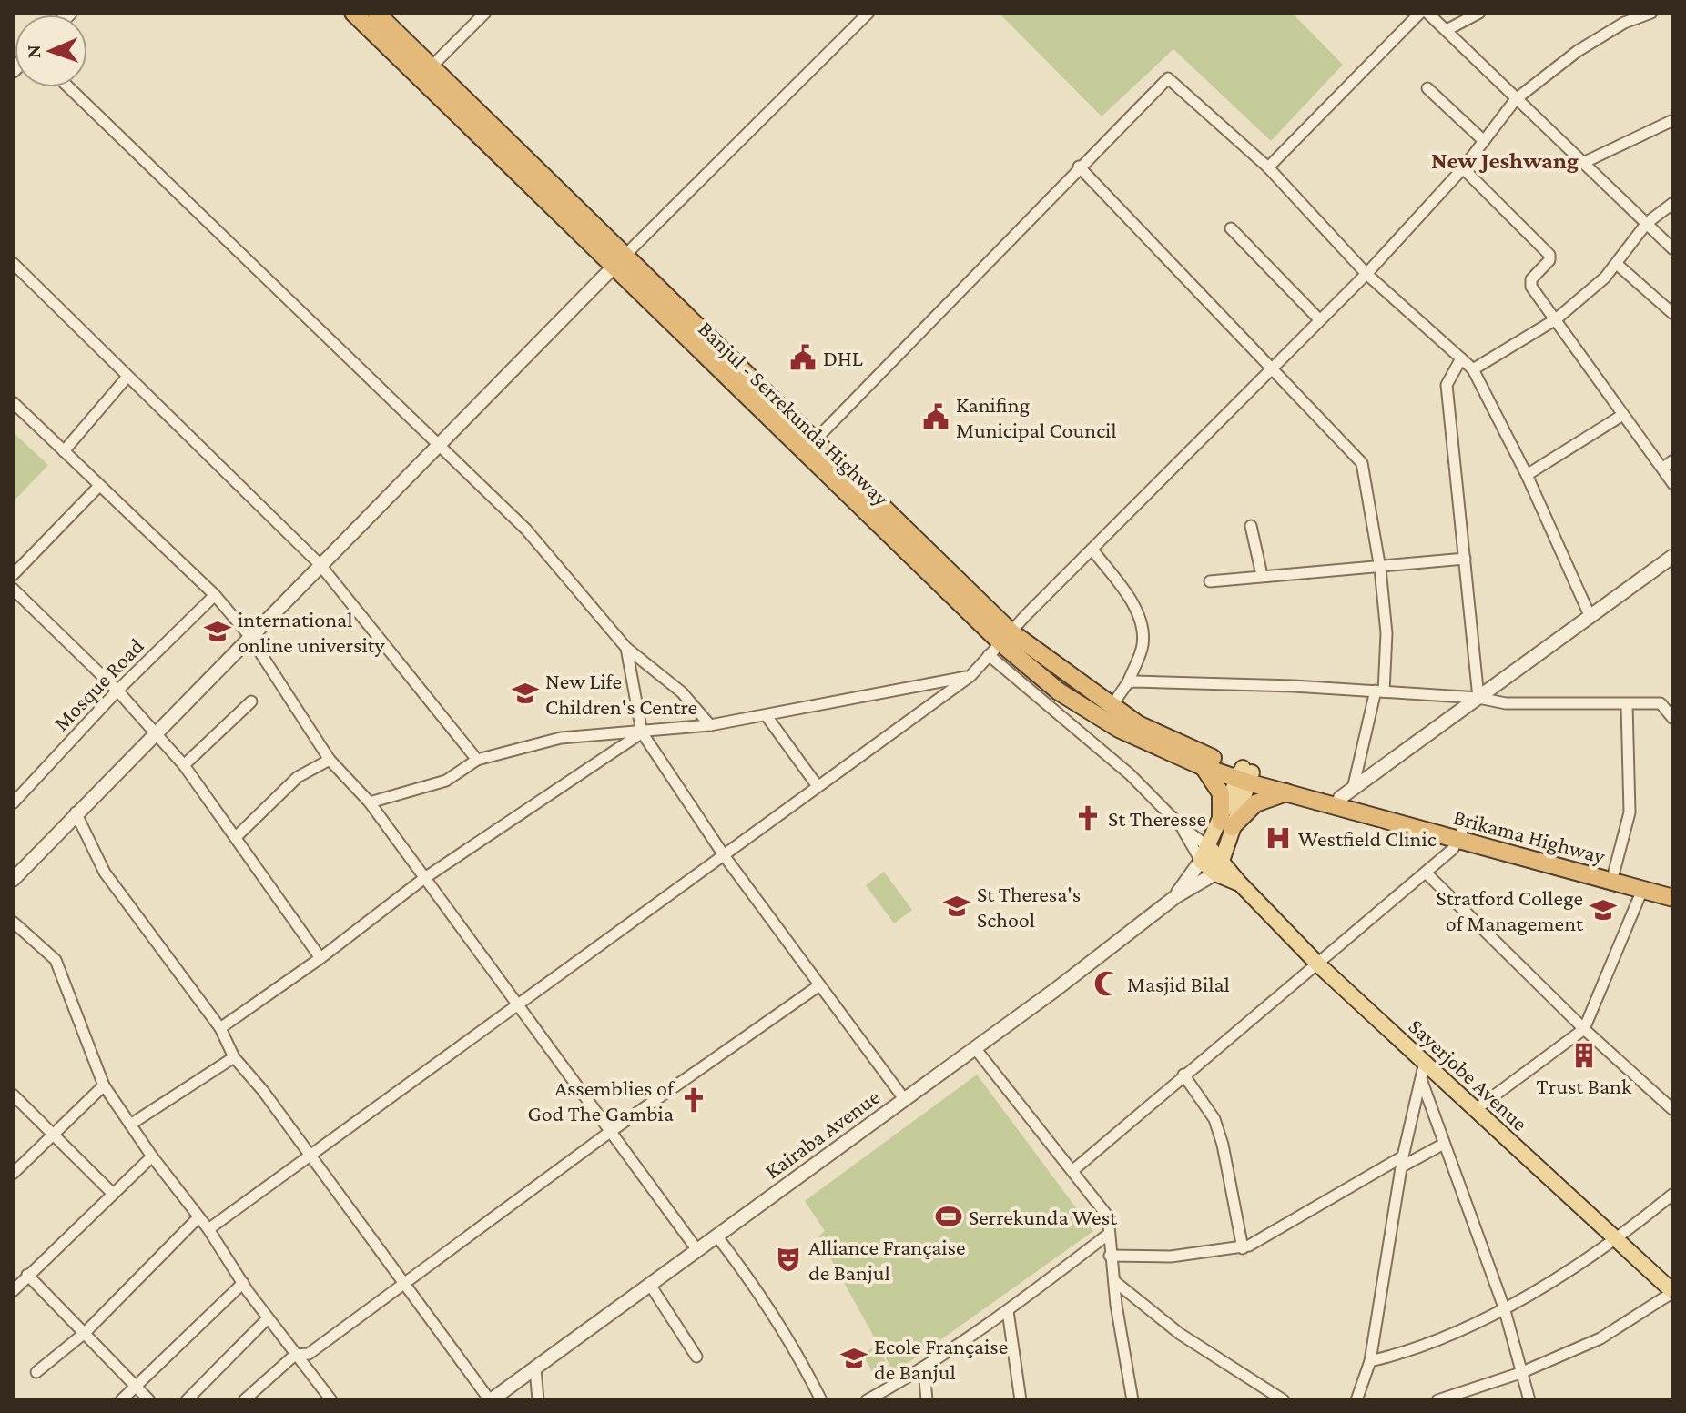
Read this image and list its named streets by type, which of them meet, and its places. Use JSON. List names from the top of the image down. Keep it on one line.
{"streets":{"highway":["Banjul - Serrekunda Highway","Brikama Highway"],"main road":["Sayerjobe Avenue","Kairaba Avenue"],"street":["Mosque Road"]},"crossings":[["Banjul - Serrekunda Highway","Brikama Highway"],["Banjul - Serrekunda Highway","Kairaba Avenue"],["Brikama Highway","Kairaba Avenue"],["Sayerjobe Avenue","Kairaba Avenue"]],"districts":["New Jeshwang"],"places":{"public building":["DHL","Kanifing Municipal Council"],"school or university":["international online university","New Life Children's Centre","St Theresa's School","Stratford College of Management","Ecole Française de Banjul"],"church":["St Theresse","Assemblies of God The Gambia"],"hospital":["Westfield Clinic"],"mosque":["Masjid Bilal"],"building":["Trust Bank"],"sports":["Serrekunda West"],"theatre":["Alliance Française de Banjul"]},"north":"left"}
